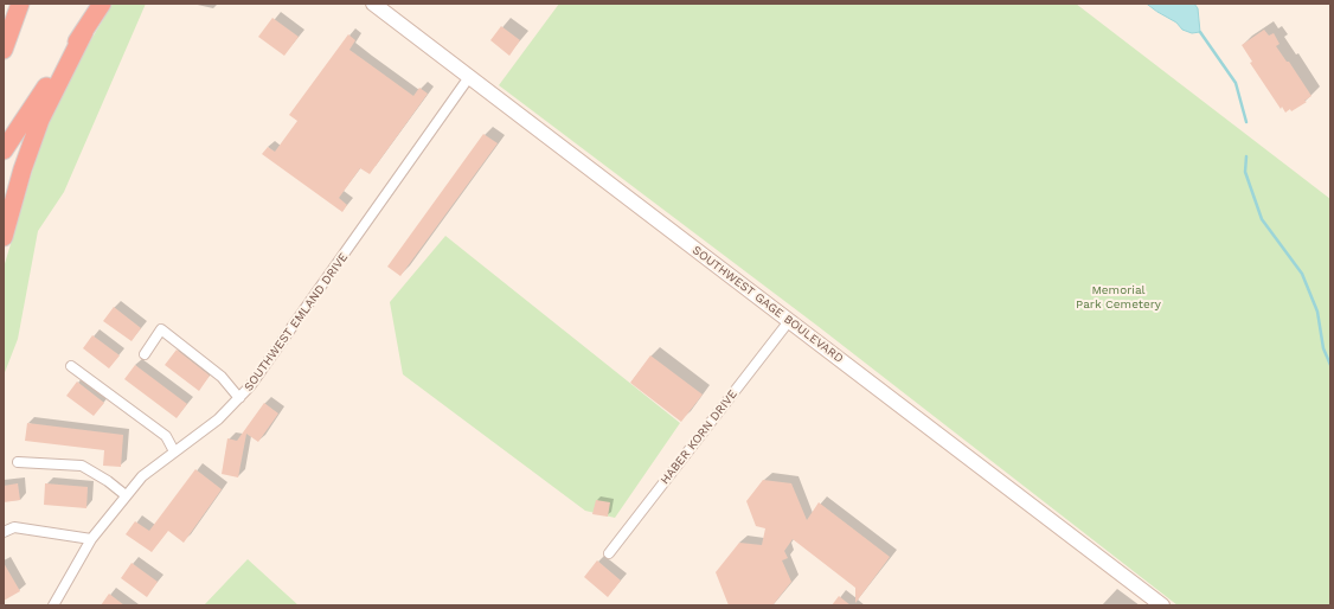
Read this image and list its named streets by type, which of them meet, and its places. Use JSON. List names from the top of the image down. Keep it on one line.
{"streets":{"main road":["SOUTHWEST GAGE BOULEVARD"],"street":["SOUTHWEST EMLAND DRIVE","HABER KORN DRIVE"]},"crossings":[["SOUTHWEST GAGE BOULEVARD","SOUTHWEST EMLAND DRIVE"],["SOUTHWEST GAGE BOULEVARD","HABER KORN DRIVE"]],"parks":["Memorial Park Cemetery"]}
